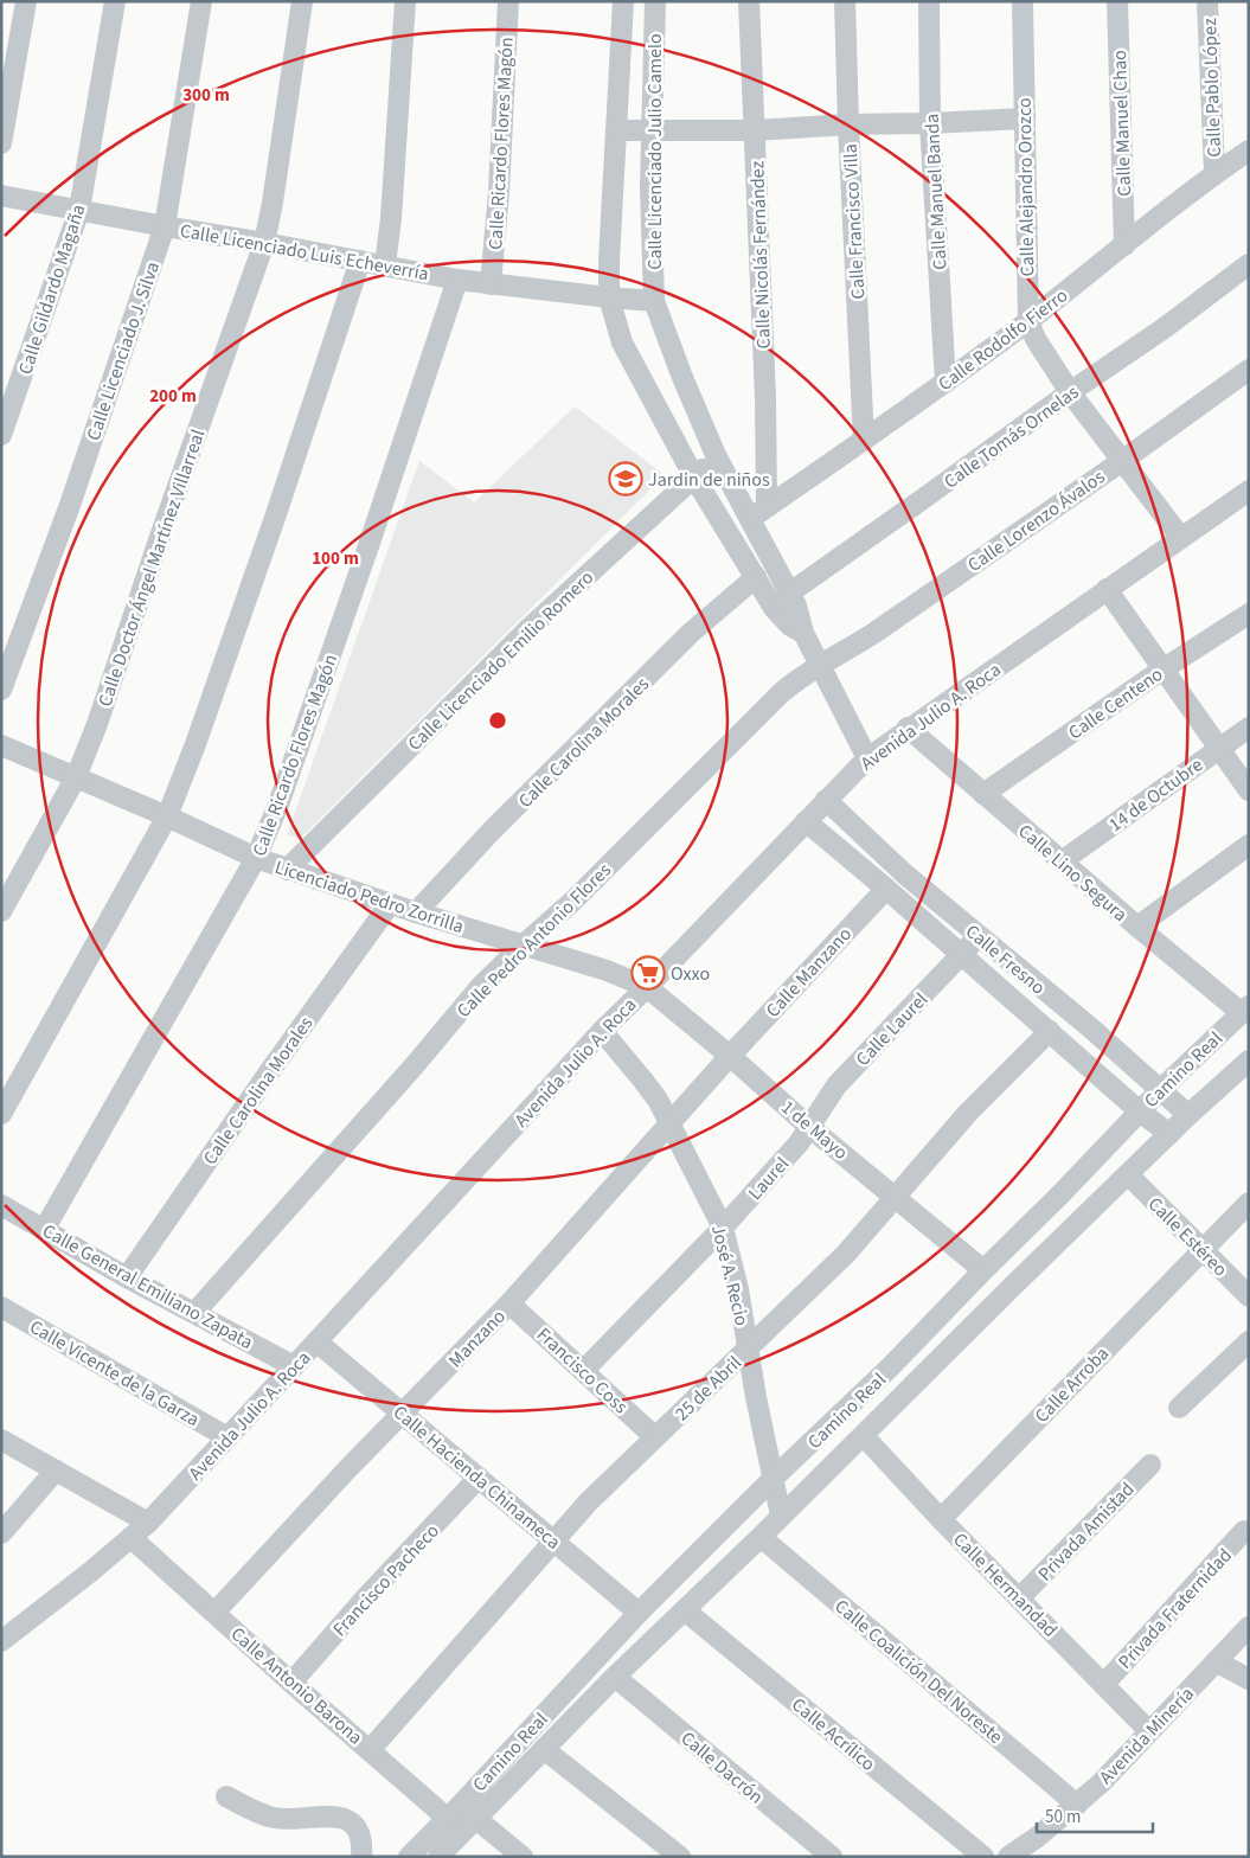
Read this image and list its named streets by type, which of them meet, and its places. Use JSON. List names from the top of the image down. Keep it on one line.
{"streets":{"street":["Calle Pablo López","Calle Manuel Chao","Calle Ricardo Flores Magón","Calle Licenciado Julio Camelo","Calle Alejandro Orozco","Calle Manuel Banda","Calle Francisco Villa","Calle Licenciado Luis Echeverría","Calle Nicolás Fernández","Calle Gildardo Magaña","Calle Rodolfo Fierro","Calle Licenciado J. Silva","Calle Tomás Ornelas","Calle Lorenzo Ávalos","Calle Doctor Ángel Martínez Villarreal","Calle Licenciado Emilio Romero","Calle Centeno","Avenida Julio A. Roca","Calle Carolina Morales","14 de Octubre","Calle Lino Segura","Licenciado Pedro Zorrilla","Calle Pedro Antonio Flores","Calle Fresno","Calle Manzano","Calle Laurel","Camino Real","1 de Mayo","Laurel","Calle Estéreo","José A. Recio","Calle General Emiliano Zapata","Manzano","Francisco Coss","Calle Vicente de la Garza","Calle Arroba","25 de Abril","Calle Hacienda Chinameca","Privada Amistad","Francisco Pacheco","Calle Hermandad","Privada Fraternidad","Calle Coalición Del Noreste","Calle Antonio Barona","Calle Acrílico","Avenida Minería","Calle Dacrón"]},"crossings":[["Calle Pablo López","Calle Rodolfo Fierro"],["Calle Manuel Chao","Calle Rodolfo Fierro"],["Calle Ricardo Flores Magón","Calle Licenciado Luis Echeverría"],["Calle Ricardo Flores Magón","Licenciado Pedro Zorrilla"],["Calle Ricardo Flores Magón","Calle General Emiliano Zapata"],["Calle Licenciado Julio Camelo","Calle Licenciado Luis Echeverría"],["Calle Alejandro Orozco","Calle Rodolfo Fierro"],["Calle Alejandro Orozco","Calle Tomás Ornelas"],["Calle Alejandro Orozco","Calle Lorenzo Ávalos"],["Calle Alejandro Orozco","Avenida Julio A. Roca"],["Calle Manuel Banda","Calle Rodolfo Fierro"],["Calle Francisco Villa","Calle Rodolfo Fierro"],["Calle Licenciado Luis Echeverría","Calle Gildardo Magaña"],["Calle Licenciado Luis Echeverría","Calle Licenciado J. Silva"],["Calle Licenciado Luis Echeverría","Calle Doctor Ángel Martínez Villarreal"],["Calle Nicolás Fernández","Calle Rodolfo Fierro"],["Calle Lorenzo Ávalos","Calle Pedro Antonio Flores"],["Calle Doctor Ángel Martínez Villarreal","Licenciado Pedro Zorrilla"],["Calle Licenciado Emilio Romero","Licenciado Pedro Zorrilla"],["Calle Centeno","Calle Lino Segura"],["Avenida Julio A. Roca","Calle Lino Segura"],["Avenida Julio A. Roca","Licenciado Pedro Zorrilla"],["Avenida Julio A. Roca","Calle Fresno"],["Avenida Julio A. Roca","1 de Mayo"],["Avenida Julio A. Roca","José A. Recio"],["Avenida Julio A. Roca","Calle General Emiliano Zapata"],["Avenida Julio A. Roca","Calle Vicente de la Garza"],["Avenida Julio A. Roca","Calle Hacienda Chinameca"],["Avenida Julio A. Roca","Calle Antonio Barona"],["Calle Carolina Morales","Licenciado Pedro Zorrilla"],["Calle Carolina Morales","Calle General Emiliano Zapata"],["14 de Octubre","Calle Lino Segura"],["Calle Lino Segura","Camino Real"],["Licenciado Pedro Zorrilla","Calle Pedro Antonio Flores"],["Licenciado Pedro Zorrilla","1 de Mayo"],["Calle Pedro Antonio Flores","Calle General Emiliano Zapata"],["Calle Fresno","Calle Manzano"],["Calle Fresno","Calle Laurel"],["Calle Fresno","Camino Real"],["Calle Fresno","25 de Abril"],["Calle Manzano","1 de Mayo"],["Calle Manzano","Manzano"],["Calle Laurel","1 de Mayo"],["Calle Laurel","Laurel"],["Camino Real","1 de Mayo"],["Camino Real","Calle Estéreo"],["Camino Real","José A. Recio"],["Camino Real","Calle Hacienda Chinameca"],["Camino Real","Calle Hermandad"],["Camino Real","Calle Coalición Del Noreste"],["Camino Real","Calle Antonio Barona"],["Camino Real","Calle Acrílico"],["Camino Real","Calle Dacrón"],["1 de Mayo","Laurel"],["1 de Mayo","Manzano"],["1 de Mayo","25 de Abril"],["Laurel","José A. Recio"],["Laurel","Francisco Coss"],["Calle Estéreo","Calle Arroba"],["José A. Recio","Manzano"],["José A. Recio","25 de Abril"],["Manzano","Francisco Coss"],["Manzano","Calle Hacienda Chinameca"],["Manzano","Calle Antonio Barona"],["Francisco Coss","25 de Abril"],["Calle Arroba","Calle Hermandad"],["25 de Abril","Calle Hacienda Chinameca"],["25 de Abril","Calle Antonio Barona"],["Calle Hacienda Chinameca","Francisco Pacheco"],["Privada Amistad","Calle Hermandad"],["Francisco Pacheco","Calle Antonio Barona"],["Calle Hermandad","Privada Fraternidad"],["Calle Hermandad","Avenida Minería"],["Calle Coalición Del Noreste","Avenida Minería"]],"places":{"school or university":["Jardin de niños"],"supermarket":["Oxxo"]},"scale_bar":"50 m","rings":["300 m","200 m","100 m"]}
